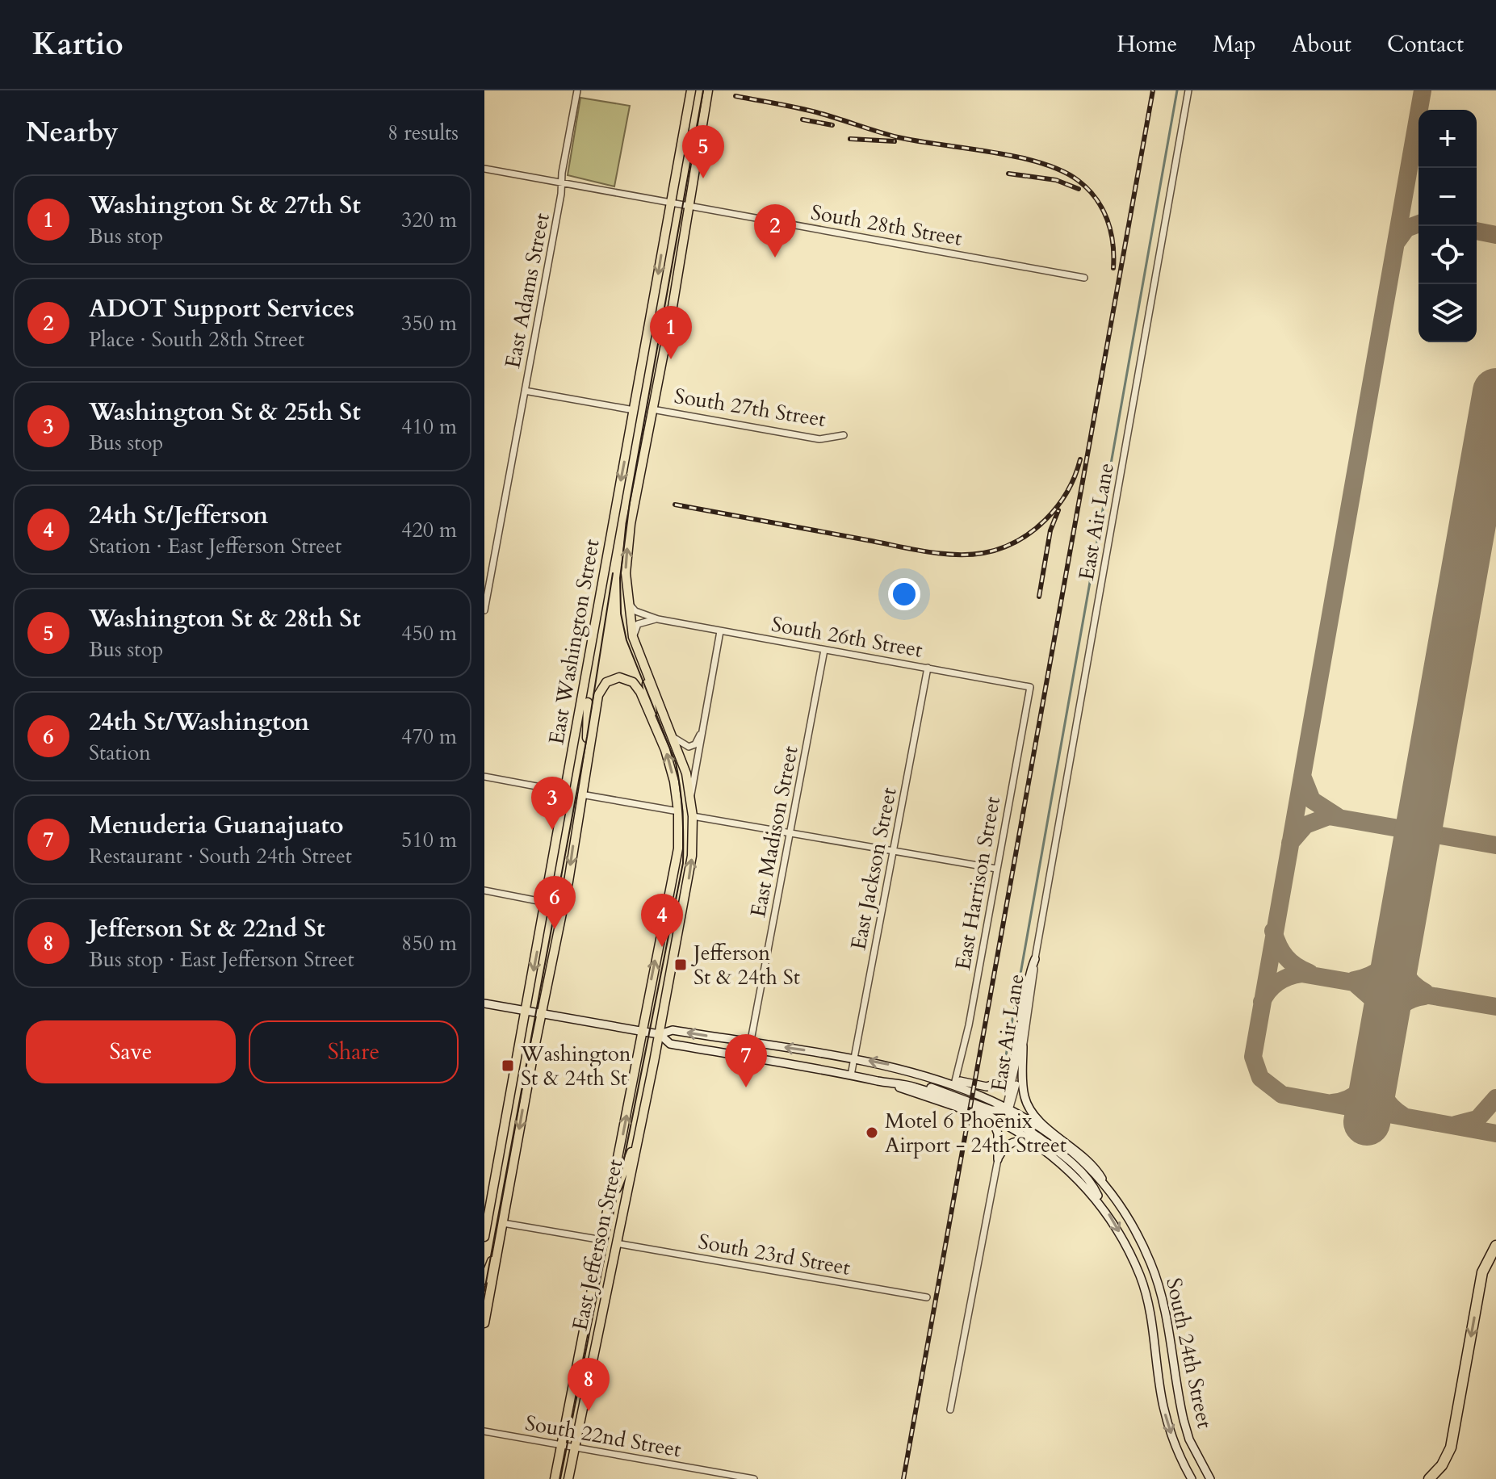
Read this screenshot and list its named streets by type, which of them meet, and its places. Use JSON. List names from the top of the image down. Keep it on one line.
{"streets":{"main road":["East Washington Street","East Jefferson Street","South 24th Street"],"street":["South 28th Street","East Adams Street","South 27th Street","East Air Lane","South 26th Street","East Madison Street","East Jackson Street","East Harrison Street","South 23rd Street","South 22nd Street"]},"crossings":[["South 28th Street","East Adams Street"],["South 28th Street","East Washington Street"],["South 27th Street","East Jefferson Street"],["East Air Lane","South 24th Street"],["South 26th Street","East Madison Street"],["South 26th Street","East Jackson Street"],["South 26th Street","East Harrison Street"],["South 26th Street","East Jefferson Street"],["East Washington Street","East Jefferson Street"],["East Washington Street","South 24th Street"],["East Madison Street","South 24th Street"],["East Jackson Street","South 24th Street"],["East Harrison Street","South 24th Street"],["East Jefferson Street","South 23rd Street"],["East Jefferson Street","South 24th Street"],["East Jefferson Street","South 22nd Street"]],"places":{"transit":["Jefferson St & 24th St","Washington St & 24th St"],"other":["Motel 6 Phoenix Airport - 24th Street"]},"page":{"header":"Kartio","nav":["Home","Map","About","Contact"],"heading":["Nearby","8 results"],"map_buttons":["+","−"],"pins":["5","2","1","3","6","4","7","8"],"list":[{"mark":"1","name":"Washington St & 27th St","note":"Bus stop","value":"320 m"},{"mark":"2","name":"ADOT Support Services","note":"Place · South 28th Street","value":"350 m"},{"mark":"3","name":"Washington St & 25th St","note":"Bus stop","value":"410 m"},{"mark":"4","name":"24th St/Jefferson","note":"Station · East Jefferson Street","value":"420 m"},{"mark":"5","name":"Washington St & 28th St","note":"Bus stop","value":"450 m"},{"mark":"6","name":"24th St/Washington","note":"Station","value":"470 m"},{"mark":"7","name":"Menuderia Guanajuato","note":"Restaurant · South 24th Street","value":"510 m"},{"mark":"8","name":"Jefferson St & 22nd St","note":"Bus stop · East Jefferson Street","value":"850 m"}],"buttons":["Save","Share"]}}
